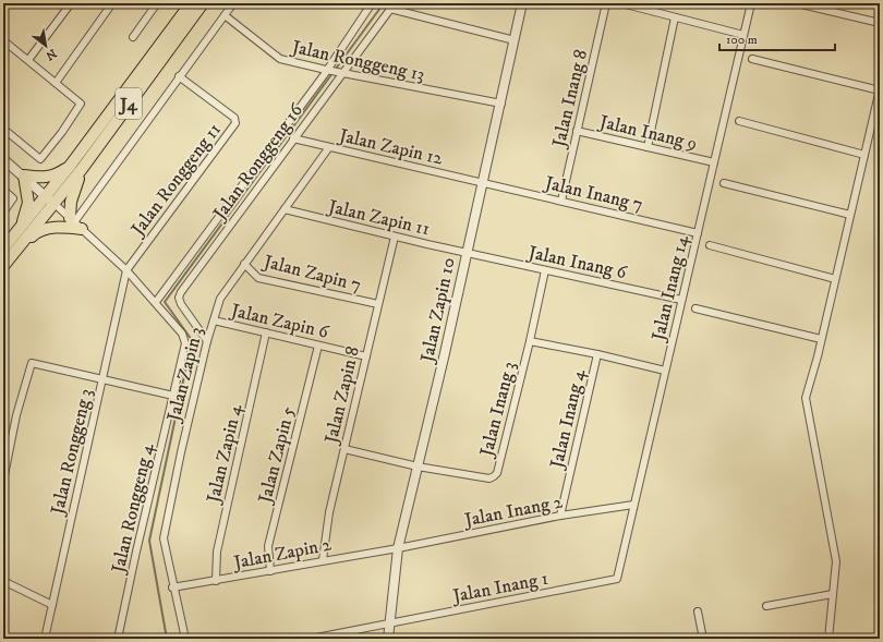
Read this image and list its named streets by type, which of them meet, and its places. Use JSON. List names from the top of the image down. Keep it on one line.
{"streets":{"main road":["J4"],"street":["Jalan Ronggeng 13","Jalan Inang 8","Jalan Inang 9","Jalan Zapin 12","Jalan Ronggeng 16","Jalan Ronggeng 11","Jalan Inang 7","Jalan Zapin 11","Jalan Inang 6","Jalan Zapin 7","Jalan Inang 14","Jalan Zapin 10","Jalan Zapin 6","Jalan Zapin 3","Jalan Zapin 8","Jalan Inang 3","Jalan Inang 4","Jalan Ronggeng 3","Jalan Zapin 4","Jalan Zapin 5","Jalan Ronggeng 4","Jalan Inang 2","Jalan Zapin 2","Jalan Inang 1"]},"crossings":[["Jalan Ronggeng 13","Jalan Ronggeng 16"],["Jalan Ronggeng 13","Jalan Zapin 10"],["Jalan Inang 8","Jalan Inang 9"],["Jalan Inang 8","Jalan Inang 7"],["J4","Jalan Ronggeng 4"],["Jalan Inang 9","Jalan Inang 14"],["Jalan Zapin 12","Jalan Ronggeng 16"],["Jalan Zapin 12","Jalan Inang 7"],["Jalan Zapin 12","Jalan Zapin 10"],["Jalan Zapin 12","Jalan Zapin 3"],["Jalan Ronggeng 16","Jalan Zapin 3"],["Jalan Ronggeng 16","Jalan Ronggeng 4"],["Jalan Ronggeng 11","Jalan Ronggeng 3"],["Jalan Ronggeng 11","Jalan Ronggeng 4"],["Jalan Inang 7","Jalan Inang 14"],["Jalan Inang 7","Jalan Zapin 10"],["Jalan Zapin 11","Jalan Inang 6"],["Jalan Zapin 11","Jalan Zapin 10"],["Jalan Zapin 11","Jalan Zapin 3"],["Jalan Zapin 11","Jalan Zapin 8"],["Jalan Inang 6","Jalan Inang 14"],["Jalan Inang 6","Jalan Zapin 10"],["Jalan Inang 6","Jalan Inang 3"],["Jalan Zapin 7","Jalan Zapin 3"],["Jalan Zapin 7","Jalan Zapin 8"],["Jalan Inang 14","Jalan Inang 2"],["Jalan Inang 14","Jalan Inang 1"],["Jalan Zapin 10","Jalan Inang 3"],["Jalan Zapin 10","Jalan Inang 2"],["Jalan Zapin 10","Jalan Zapin 2"],["Jalan Zapin 10","Jalan Inang 1"],["Jalan Zapin 6","Jalan Zapin 3"],["Jalan Zapin 6","Jalan Zapin 8"],["Jalan Zapin 6","Jalan Zapin 4"],["Jalan Zapin 6","Jalan Zapin 5"],["Jalan Zapin 3","Jalan Zapin 2"],["Jalan Zapin 8","Jalan Zapin 2"],["Jalan Inang 4","Jalan Inang 2"],["Jalan Ronggeng 3","Jalan Ronggeng 4"],["Jalan Zapin 4","Jalan Zapin 2"],["Jalan Zapin 5","Jalan Zapin 2"],["Jalan Inang 2","Jalan Zapin 2"]],"scale_bar":"100 m","north":"bottom right"}
